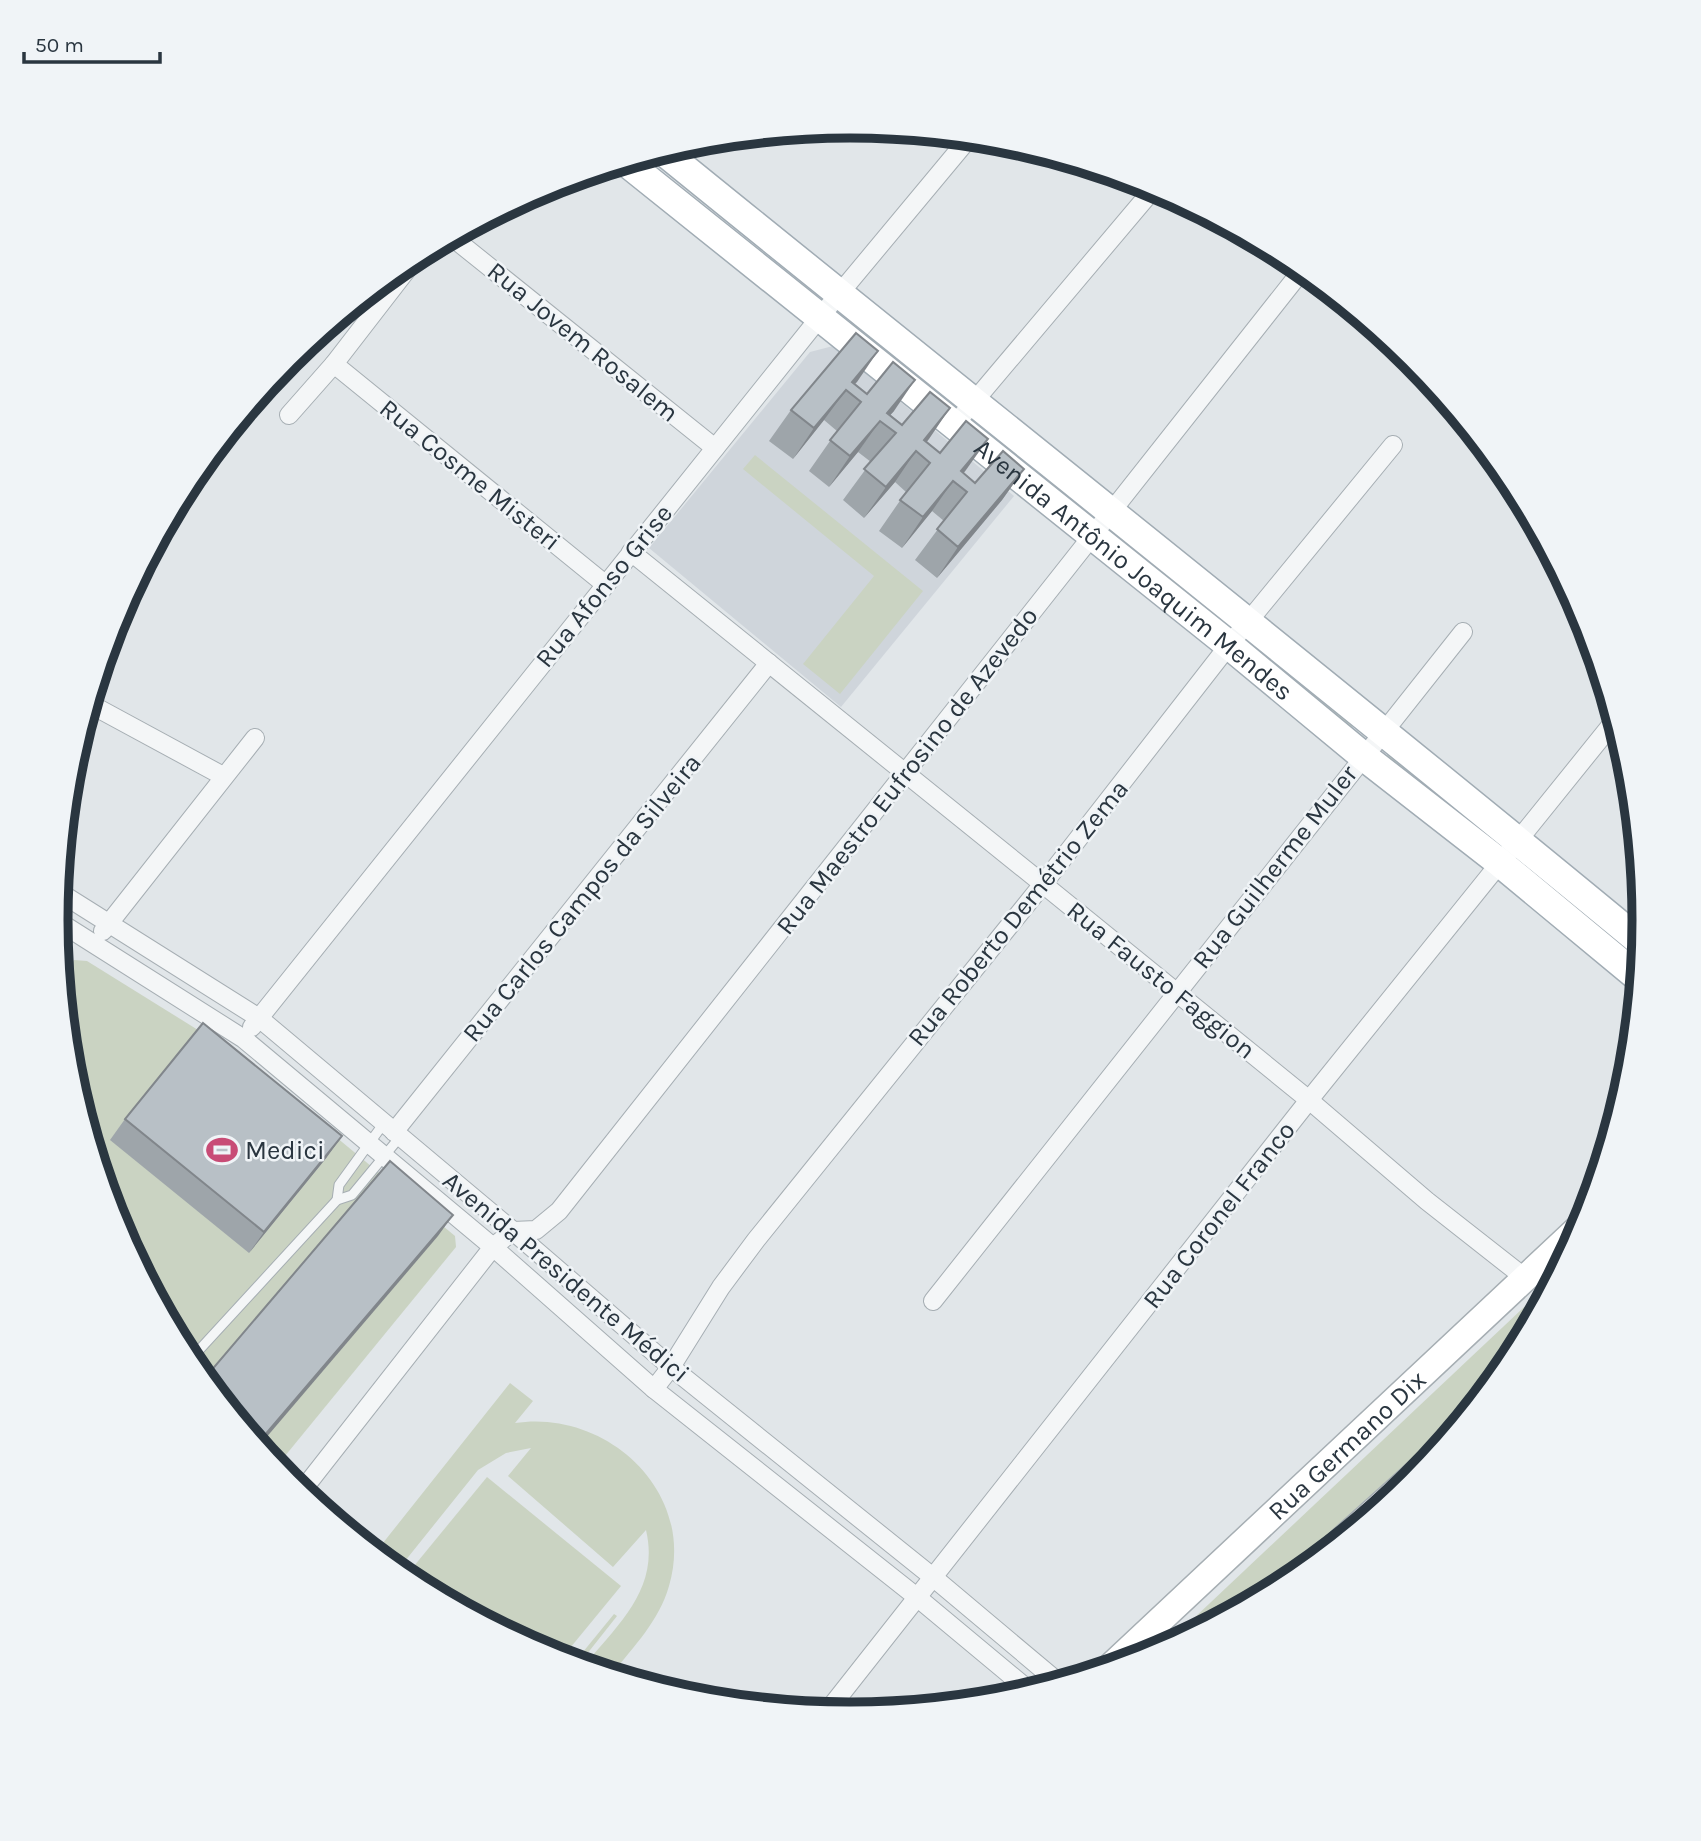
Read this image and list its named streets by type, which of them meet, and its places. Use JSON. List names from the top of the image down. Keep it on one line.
{"streets":{"main road":["Avenida Antônio Joaquim Mendes","Rua Germano Dix"],"street":["Rua Jovem Rosalem","Rua Cosme Misteri","Rua Afonso Grise","Rua Maestro Eufrosino de Azevedo","Rua Guilherme Muler","Rua Carlos Campos da Silveira","Rua Roberto Demétrio Zema","Rua Fausto Faggion","Rua Coronel Franco","Avenida Presidente Médici"]},"crossings":[["Rua Jovem Rosalem","Rua Afonso Grise"],["Rua Cosme Misteri","Rua Afonso Grise"],["Avenida Antônio Joaquim Mendes","Rua Afonso Grise"],["Avenida Antônio Joaquim Mendes","Rua Maestro Eufrosino de Azevedo"],["Avenida Antônio Joaquim Mendes","Rua Guilherme Muler"],["Avenida Antônio Joaquim Mendes","Rua Roberto Demétrio Zema"],["Avenida Antônio Joaquim Mendes","Rua Coronel Franco"],["Rua Afonso Grise","Rua Fausto Faggion"],["Rua Afonso Grise","Avenida Presidente Médici"],["Rua Maestro Eufrosino de Azevedo","Rua Fausto Faggion"],["Rua Maestro Eufrosino de Azevedo","Avenida Presidente Médici"],["Rua Guilherme Muler","Rua Fausto Faggion"],["Rua Carlos Campos da Silveira","Rua Fausto Faggion"],["Rua Carlos Campos da Silveira","Avenida Presidente Médici"],["Rua Roberto Demétrio Zema","Rua Fausto Faggion"],["Rua Roberto Demétrio Zema","Avenida Presidente Médici"],["Rua Fausto Faggion","Rua Coronel Franco"],["Rua Fausto Faggion","Rua Germano Dix"],["Rua Coronel Franco","Avenida Presidente Médici"]],"places":{"sports":["Medici"]},"scale_bar":"50 m"}
